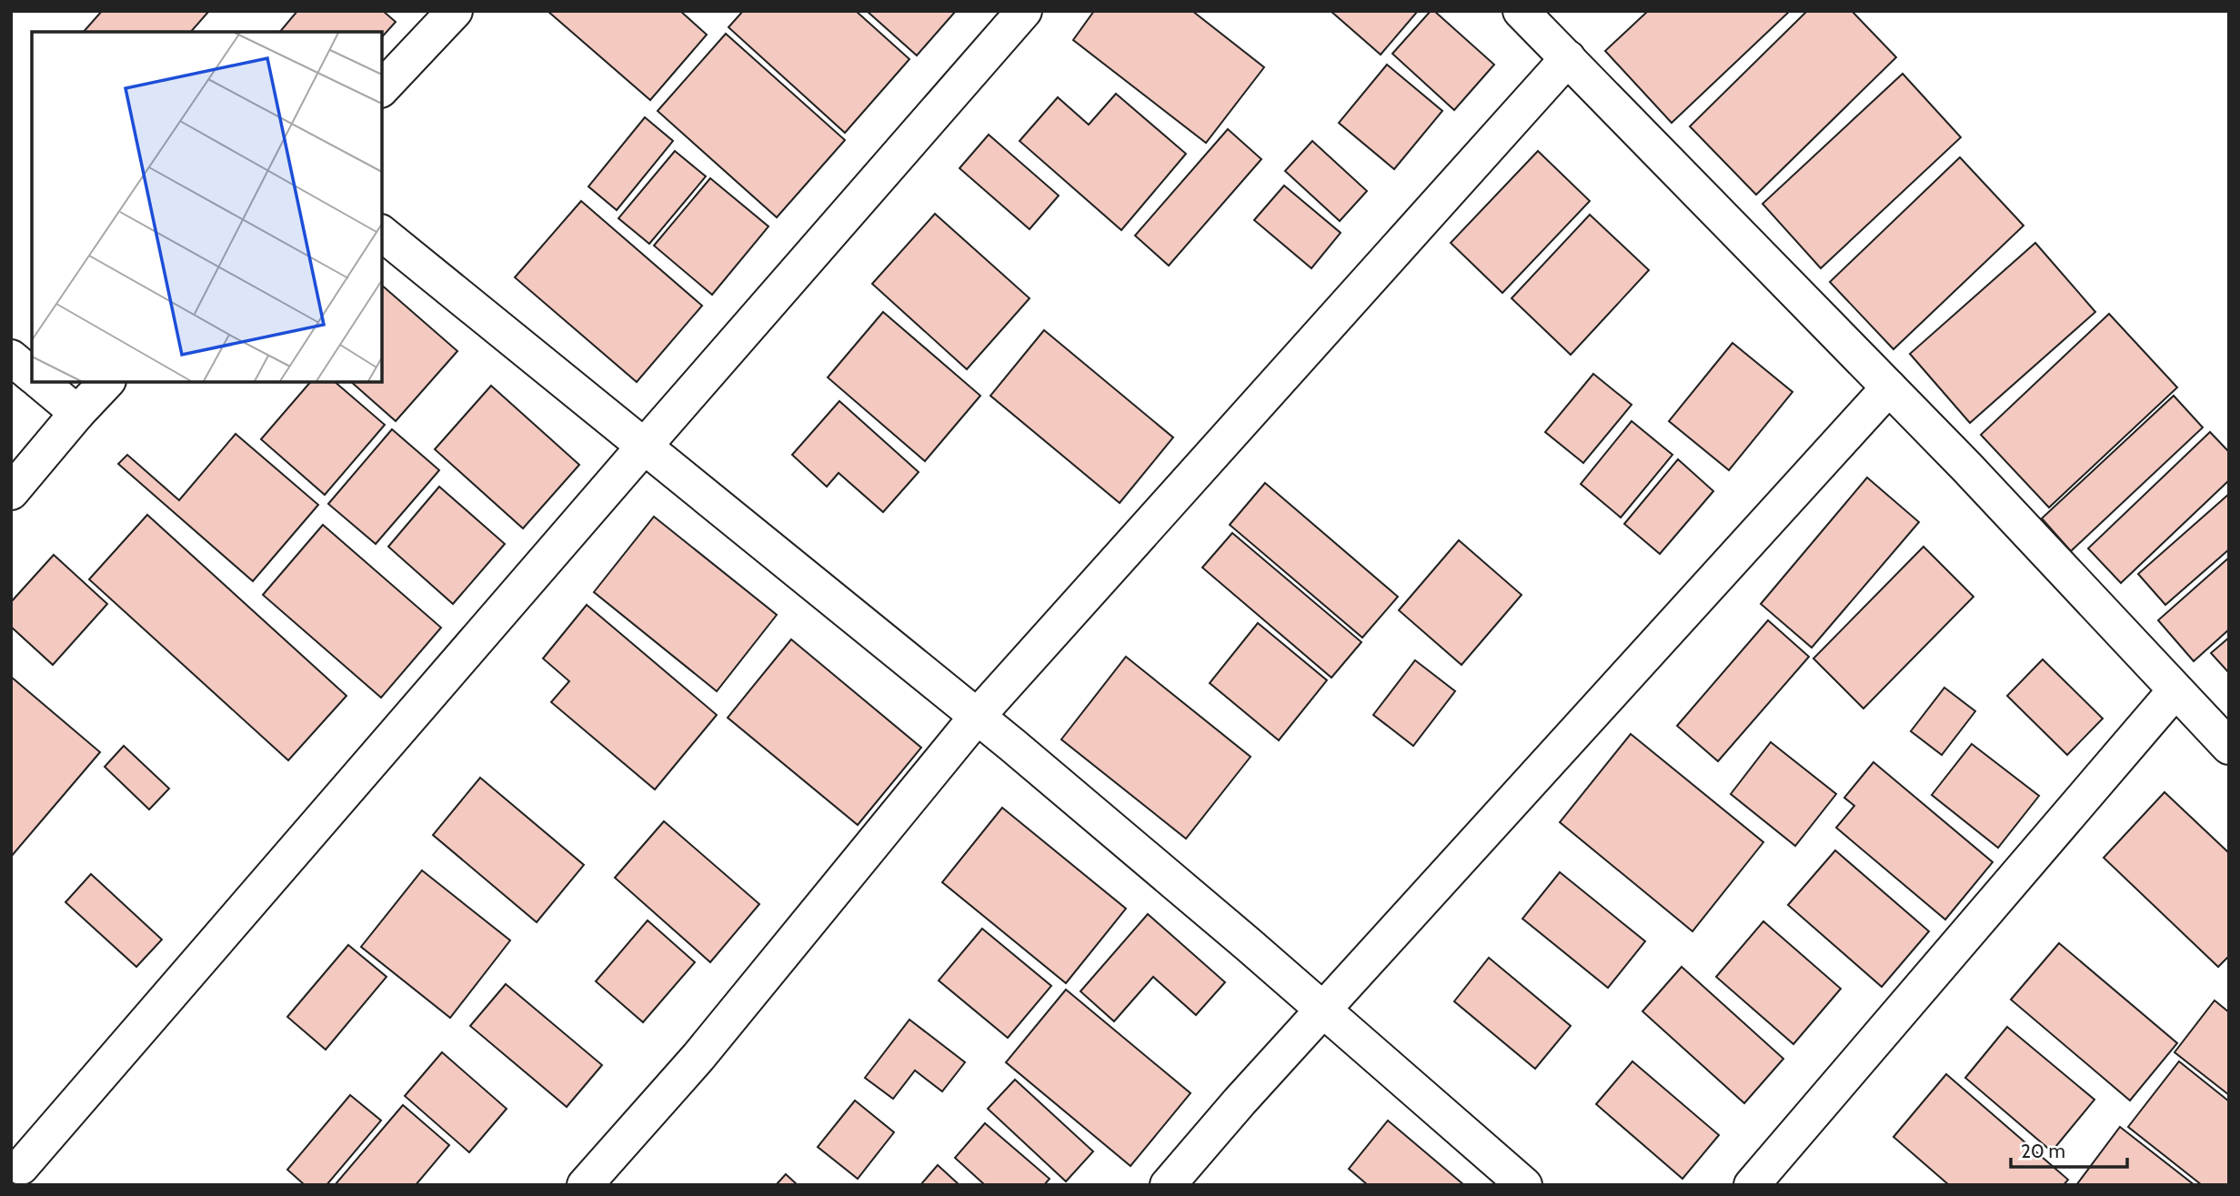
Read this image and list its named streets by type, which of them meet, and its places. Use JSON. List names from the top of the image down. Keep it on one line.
{"scale_bar":"20 m"}
